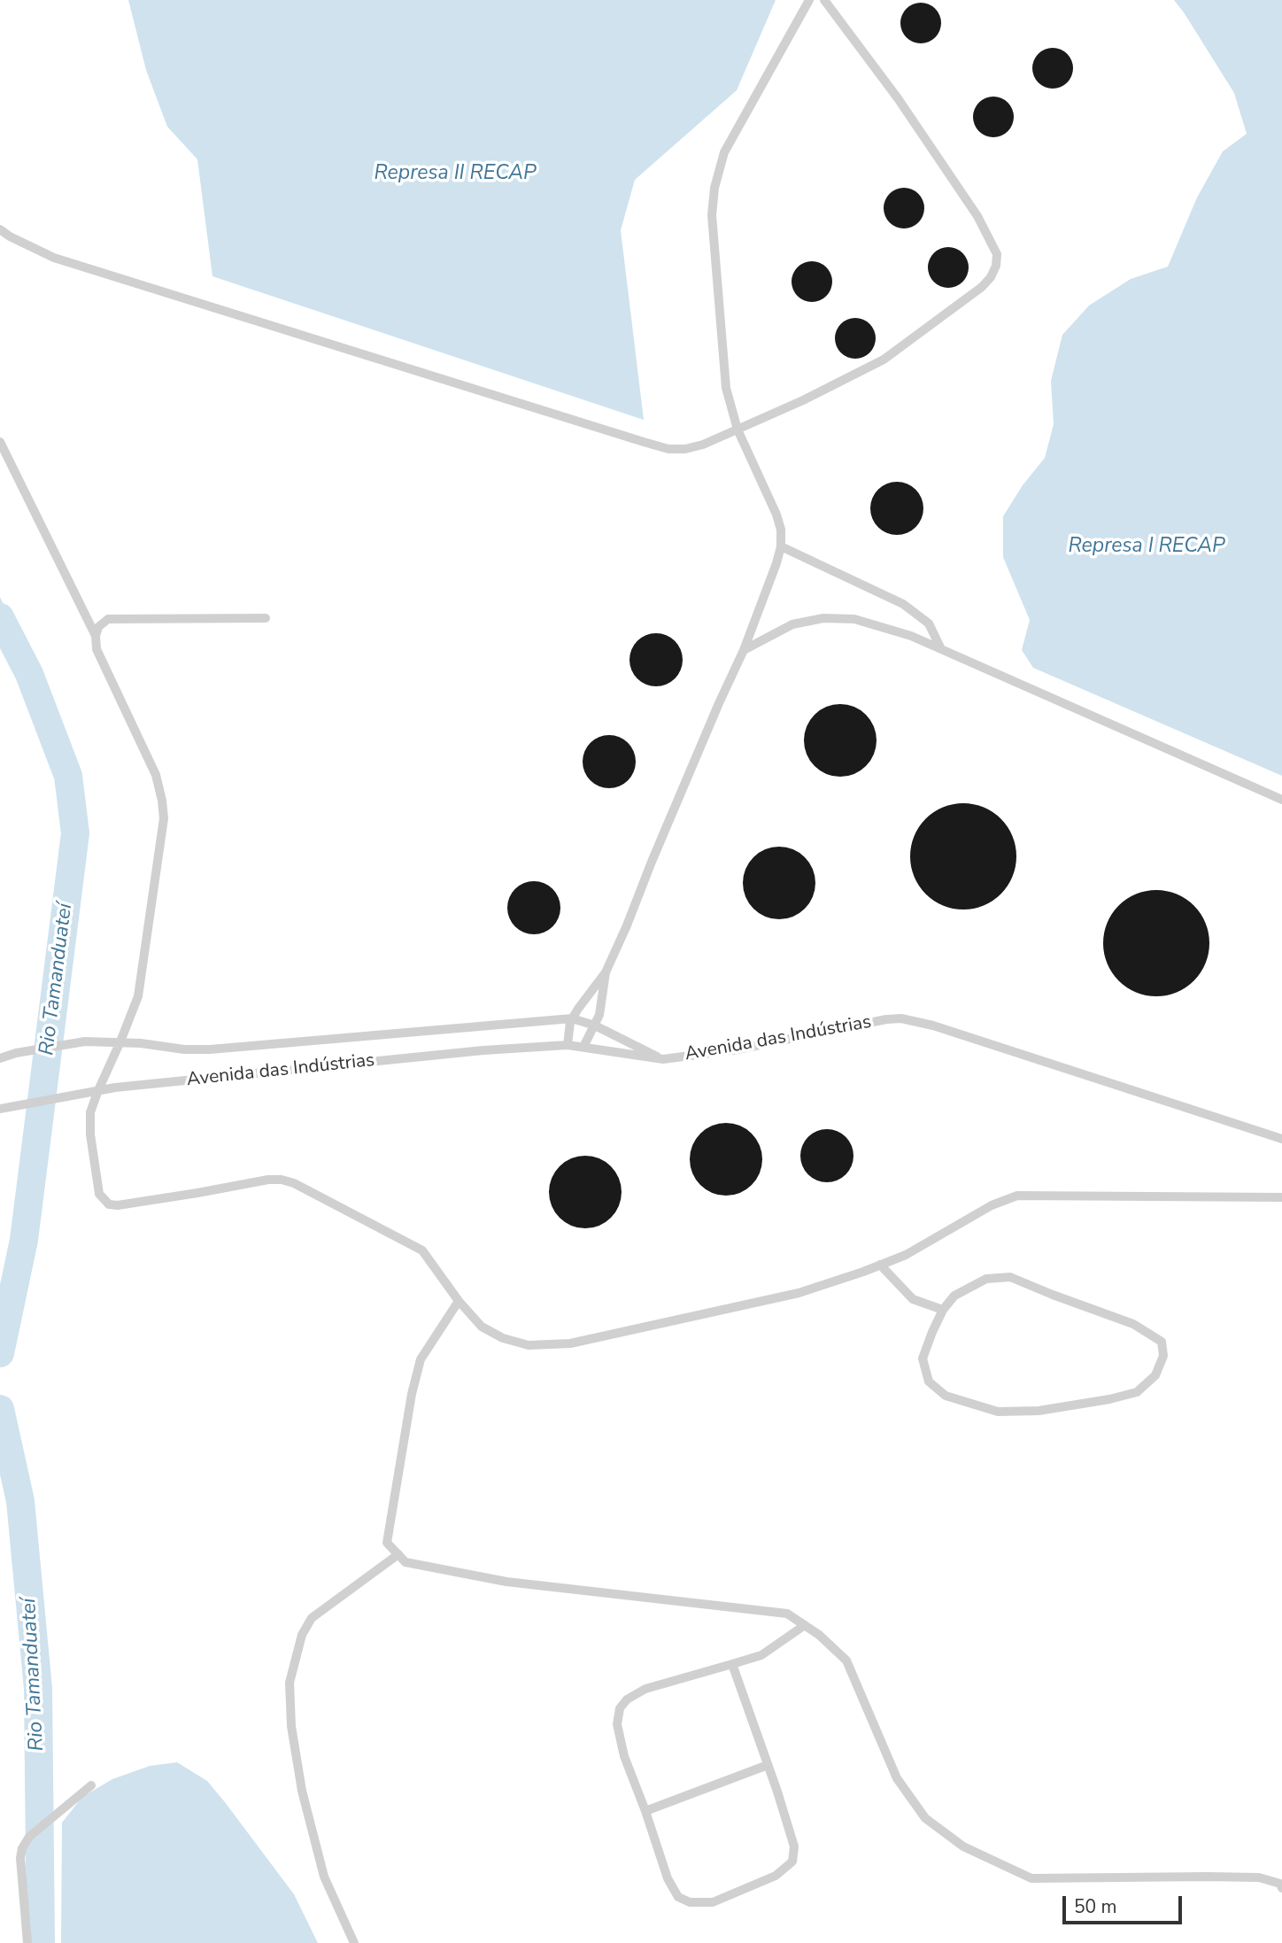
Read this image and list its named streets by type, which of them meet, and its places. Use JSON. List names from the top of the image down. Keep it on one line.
{"streets":{"lane":["Avenida das Indústrias"]},"water":["Represa II RECAP","Represa I RECAP","Rio Tamanduateí"],"scale_bar":"50 m"}
